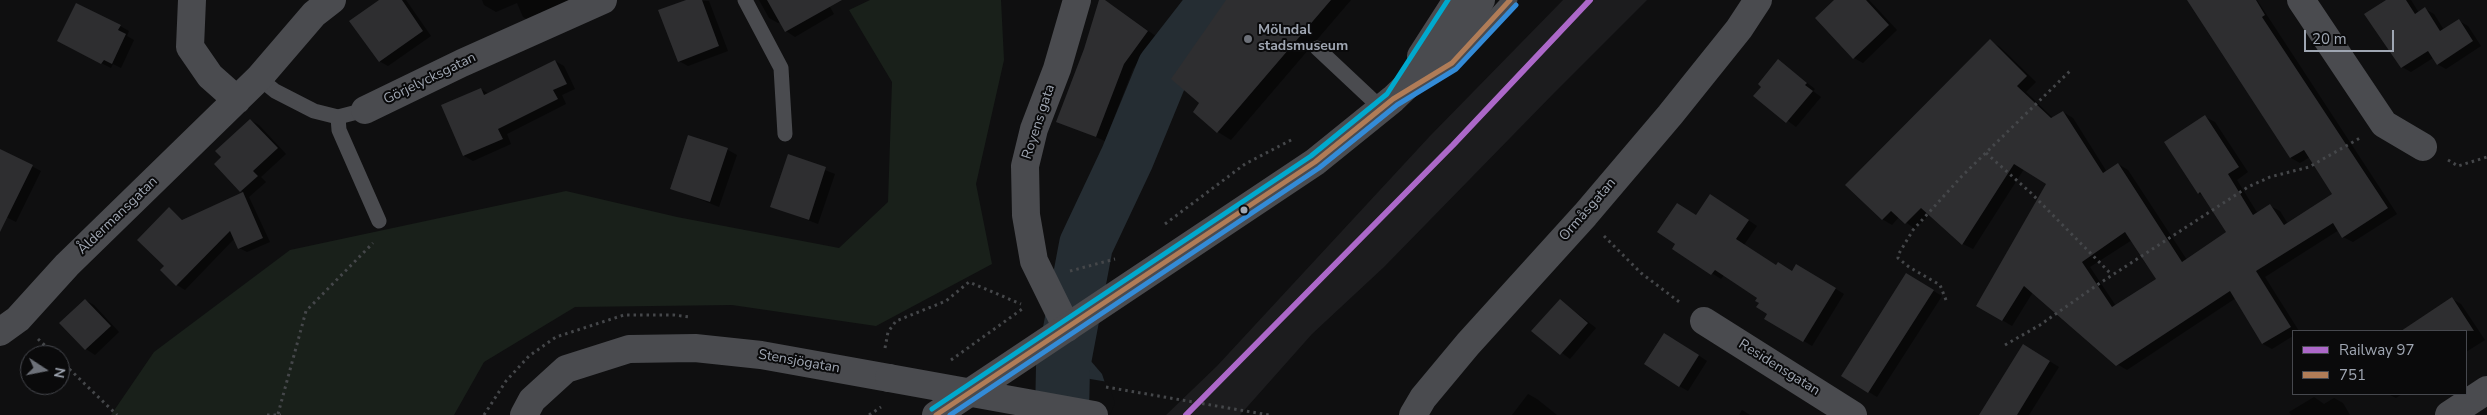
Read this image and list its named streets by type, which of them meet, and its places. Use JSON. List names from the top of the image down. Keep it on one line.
{"streets":{"street":["Görjelycksgatan","Royens gata","Ormåsgatan","Åldermansgatan","Stensjögatan","Residensgatan"]},"crossings":[["Görjelycksgatan","Åldermansgatan"]],"places":["Mölndal stadsmuseum"],"lines":["rail line 97","transit line 751"],"legend":["Railway 97","751"],"scale_bar":"20 m","north":"right"}
